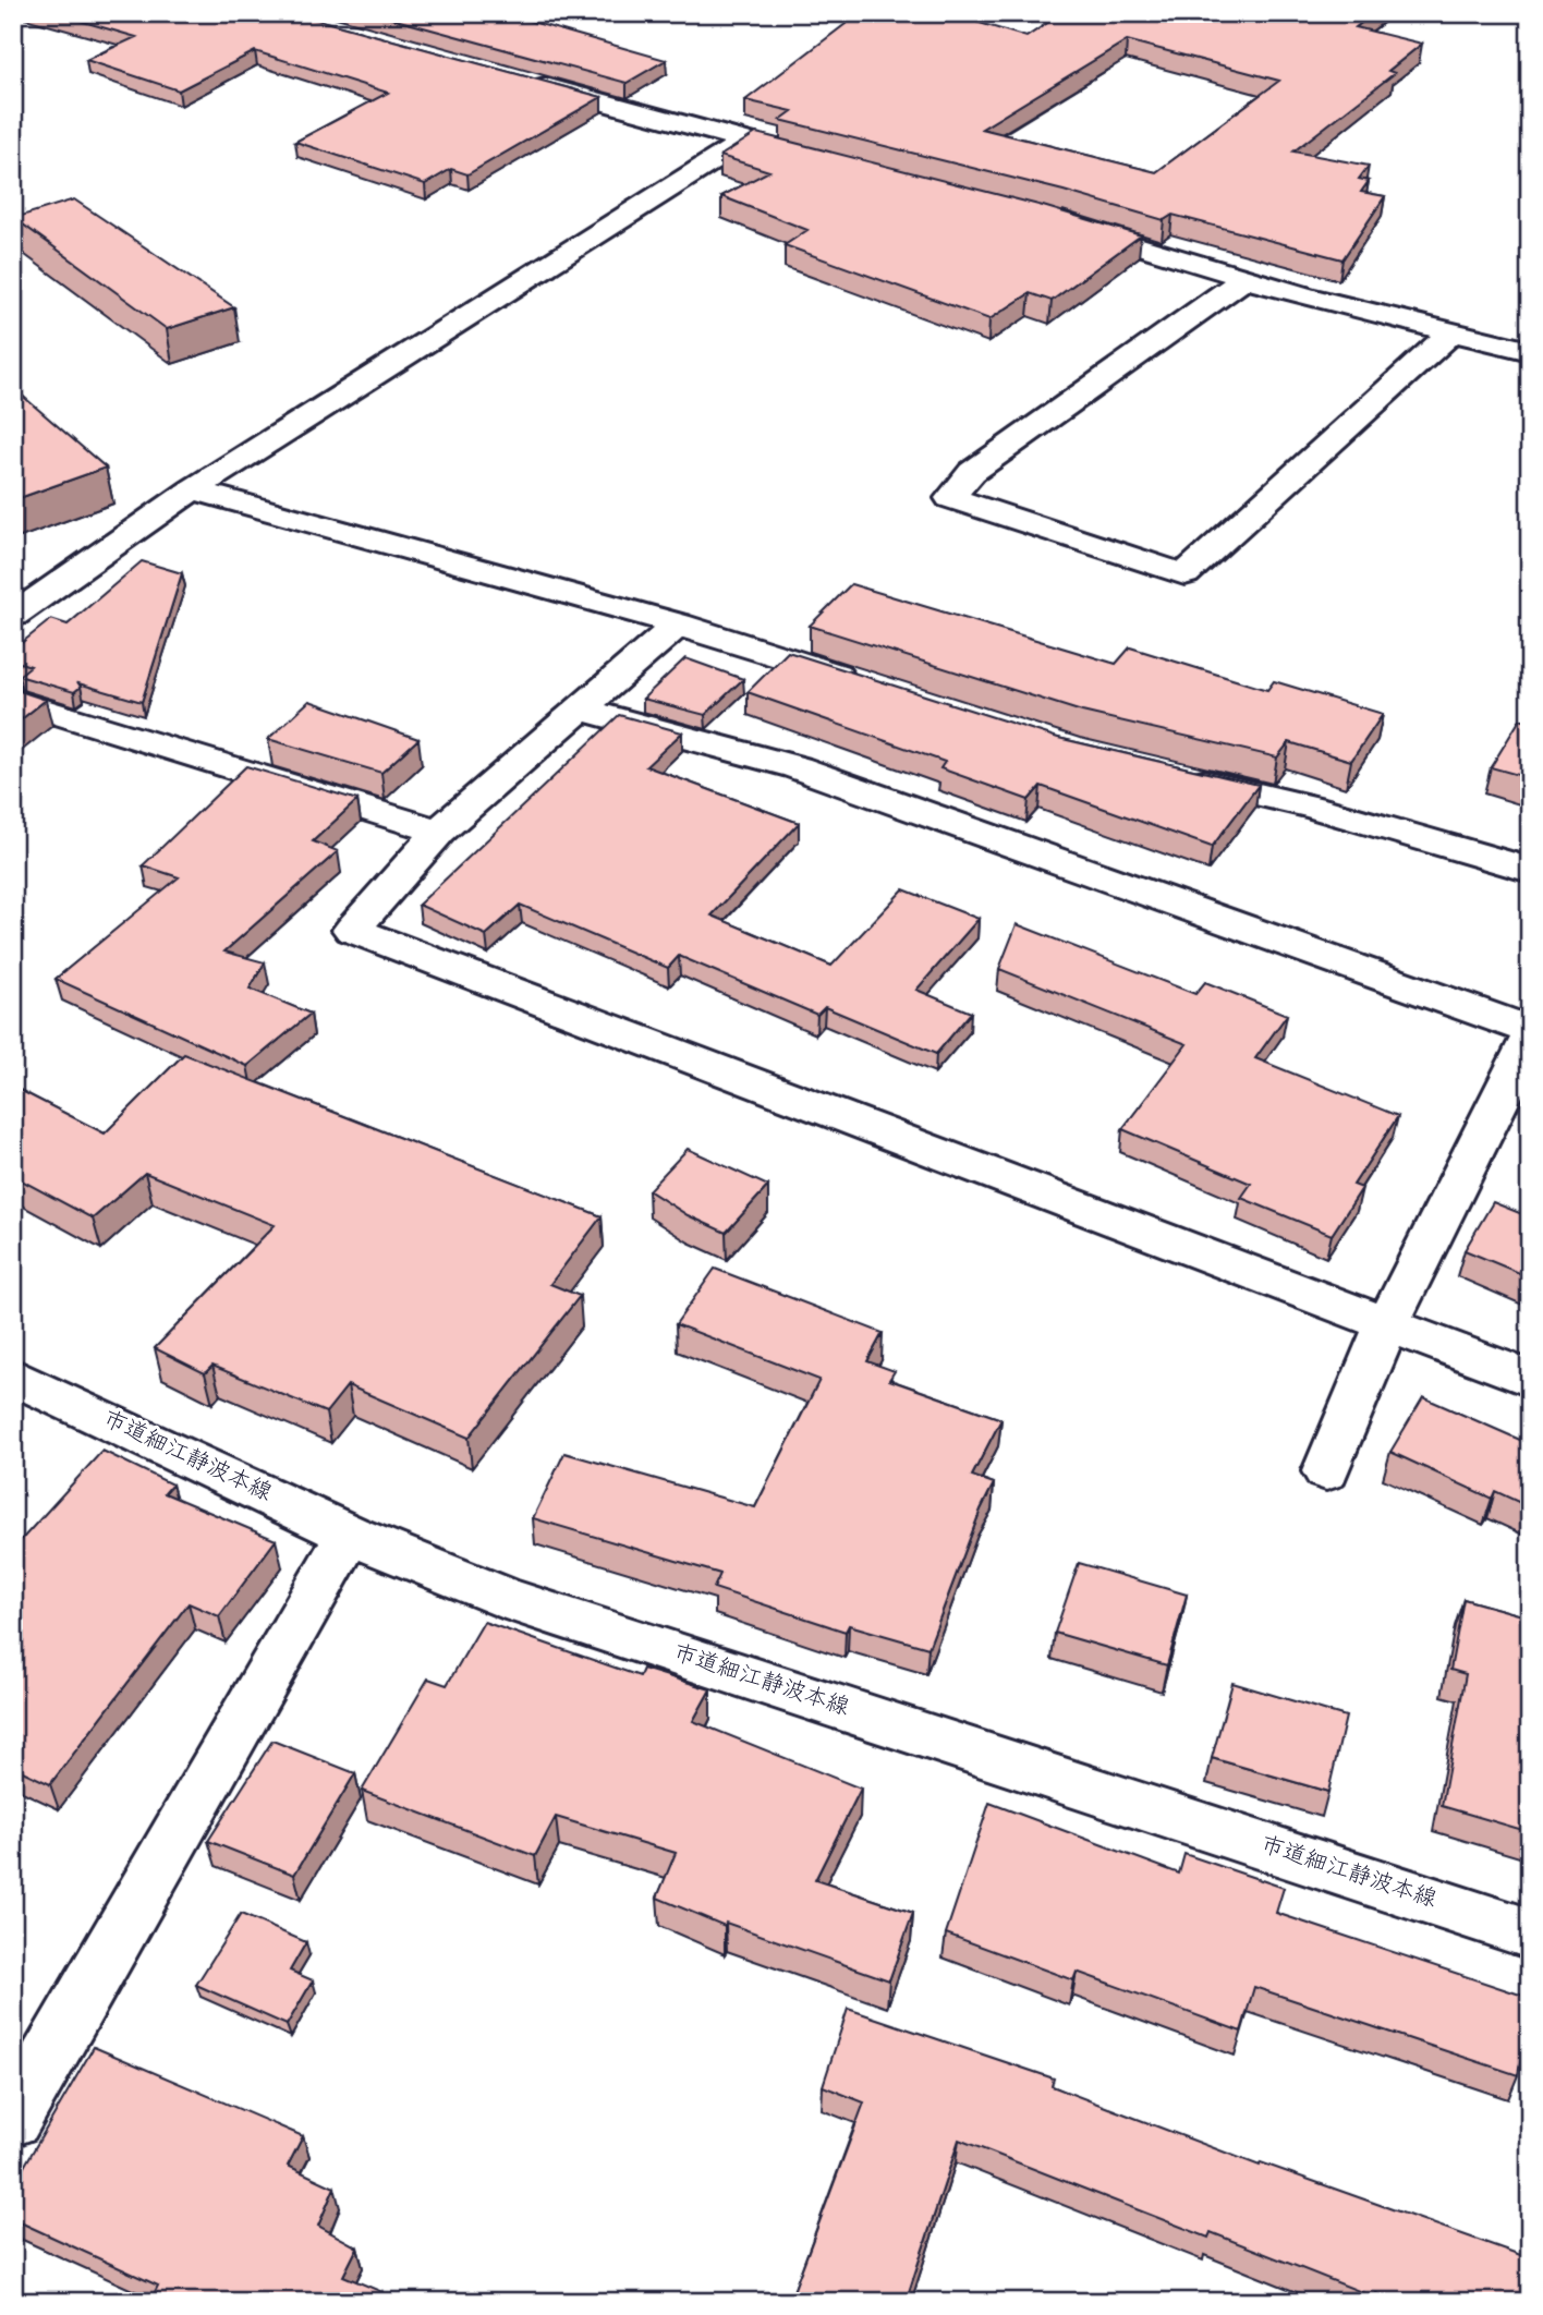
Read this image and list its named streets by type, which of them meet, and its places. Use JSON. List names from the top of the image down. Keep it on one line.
{"streets":{"street":["市道細江静波本線"]}}
